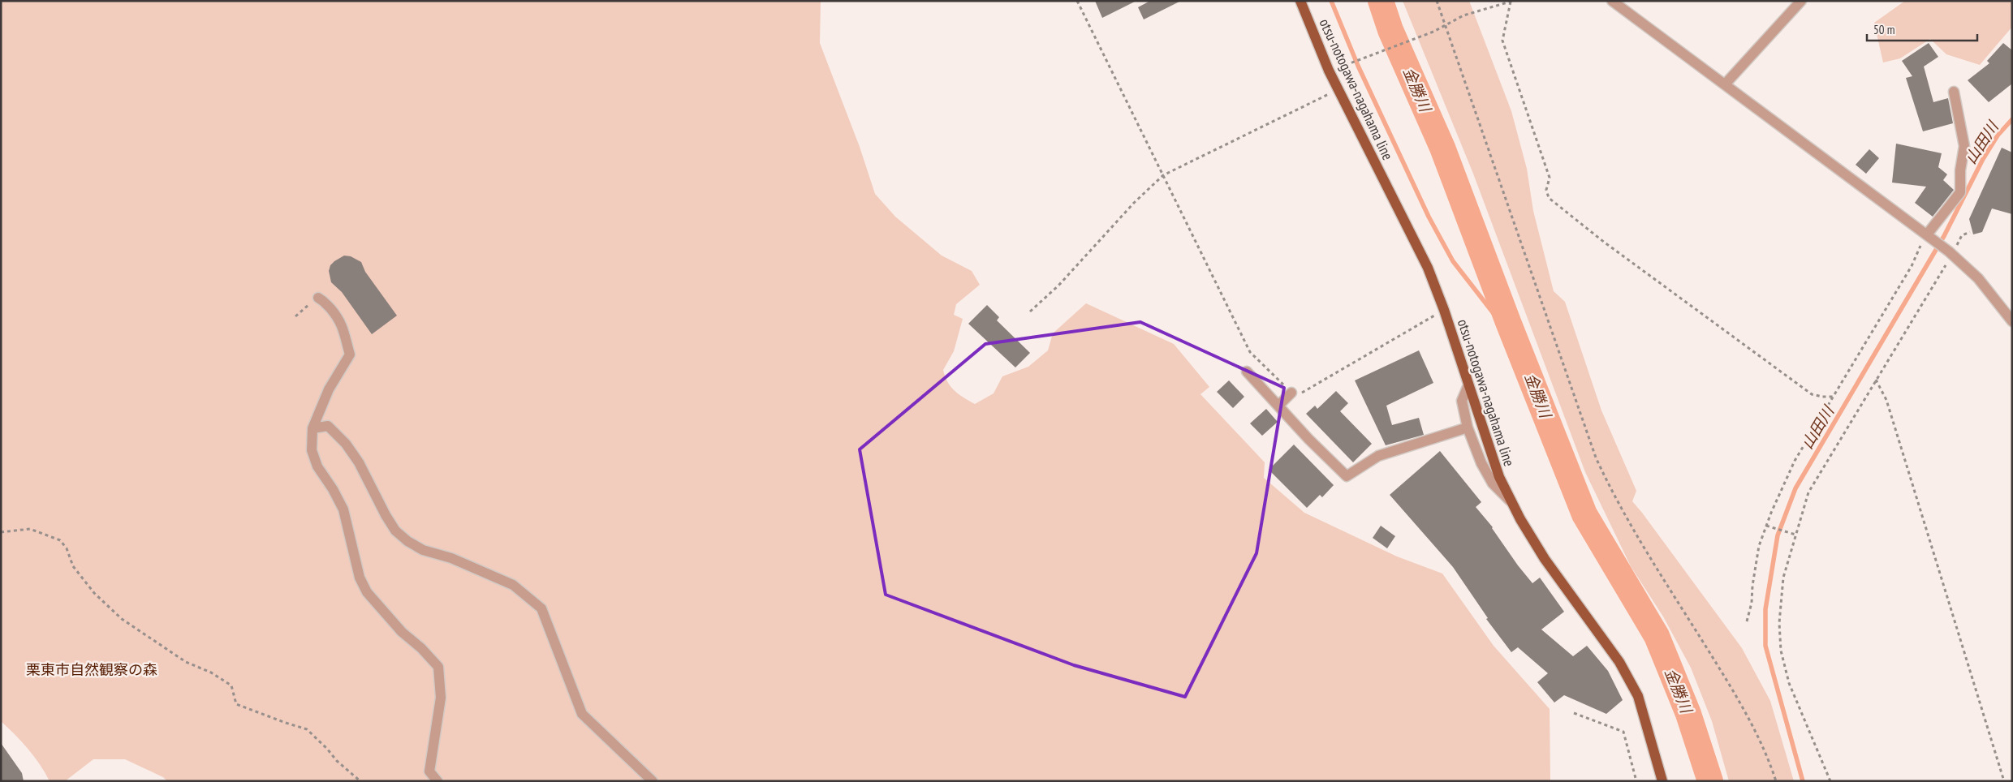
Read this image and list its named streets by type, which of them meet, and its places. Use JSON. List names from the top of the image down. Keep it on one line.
{"streets":{"main road":["otsu-notogawa-nagahama line"]},"water":["金勝川","山田川"],"parks":["栗東市自然観察の森"],"scale_bar":"50 m"}
